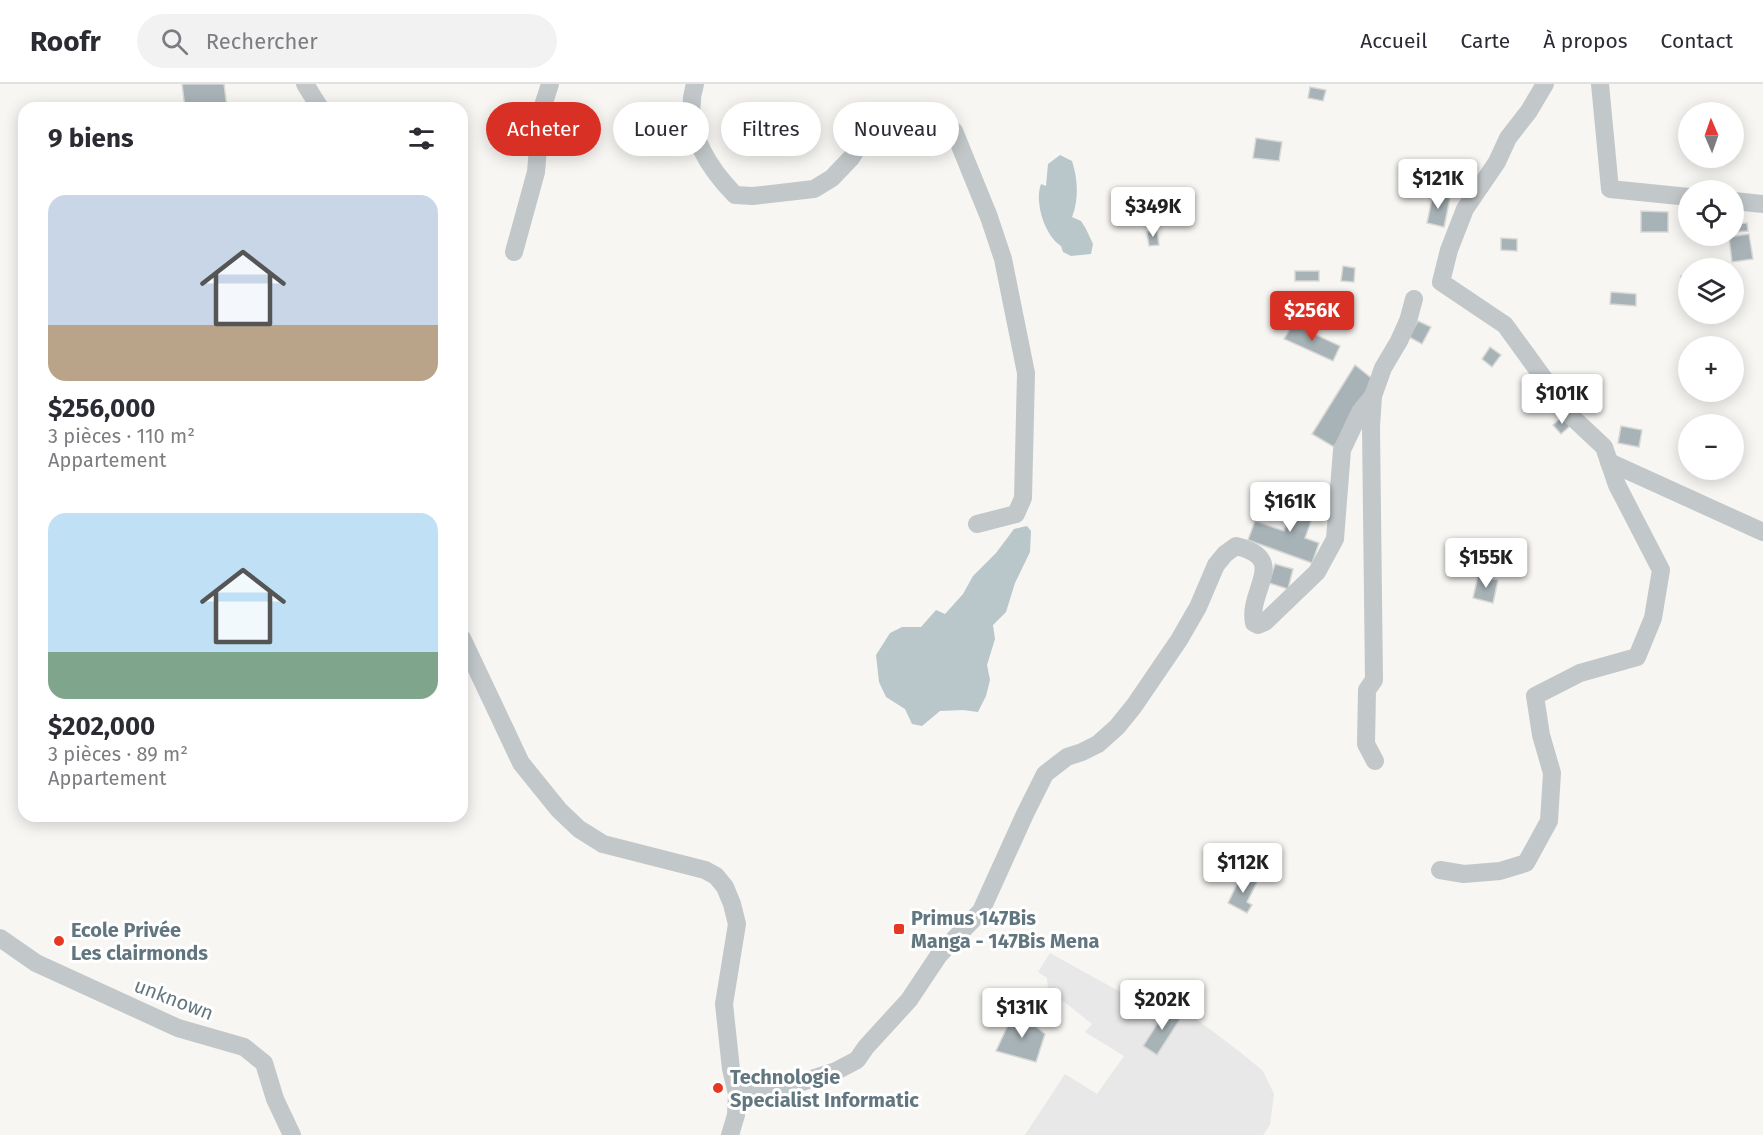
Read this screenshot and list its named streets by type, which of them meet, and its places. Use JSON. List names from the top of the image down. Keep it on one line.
{"streets":{"street":["unknown"]},"places":{"transit":["Primus 147Bis Manga - 147Bis Mena"],"other":["Ecole Privée Les clairmonds","Technologie Specialist Informatic"]},"north":"top","page":{"header":"Roofr","search":"Rechercher","nav":["Accueil","Carte","À propos","Contact"],"map_buttons":["+","−"],"chip":["Acheter","Louer","Filtres","Nouveau"],"heading":"9 biens","price":["$121K","$349K","$256K","$101K","$161K","$155K","$112K","$202K","$131K"],"list":[{"name":"$256,000","note":"3 pièces · 110 m² · Appartement"},{"name":"$202,000","note":"3 pièces · 89 m² · Appartement"}]}}
